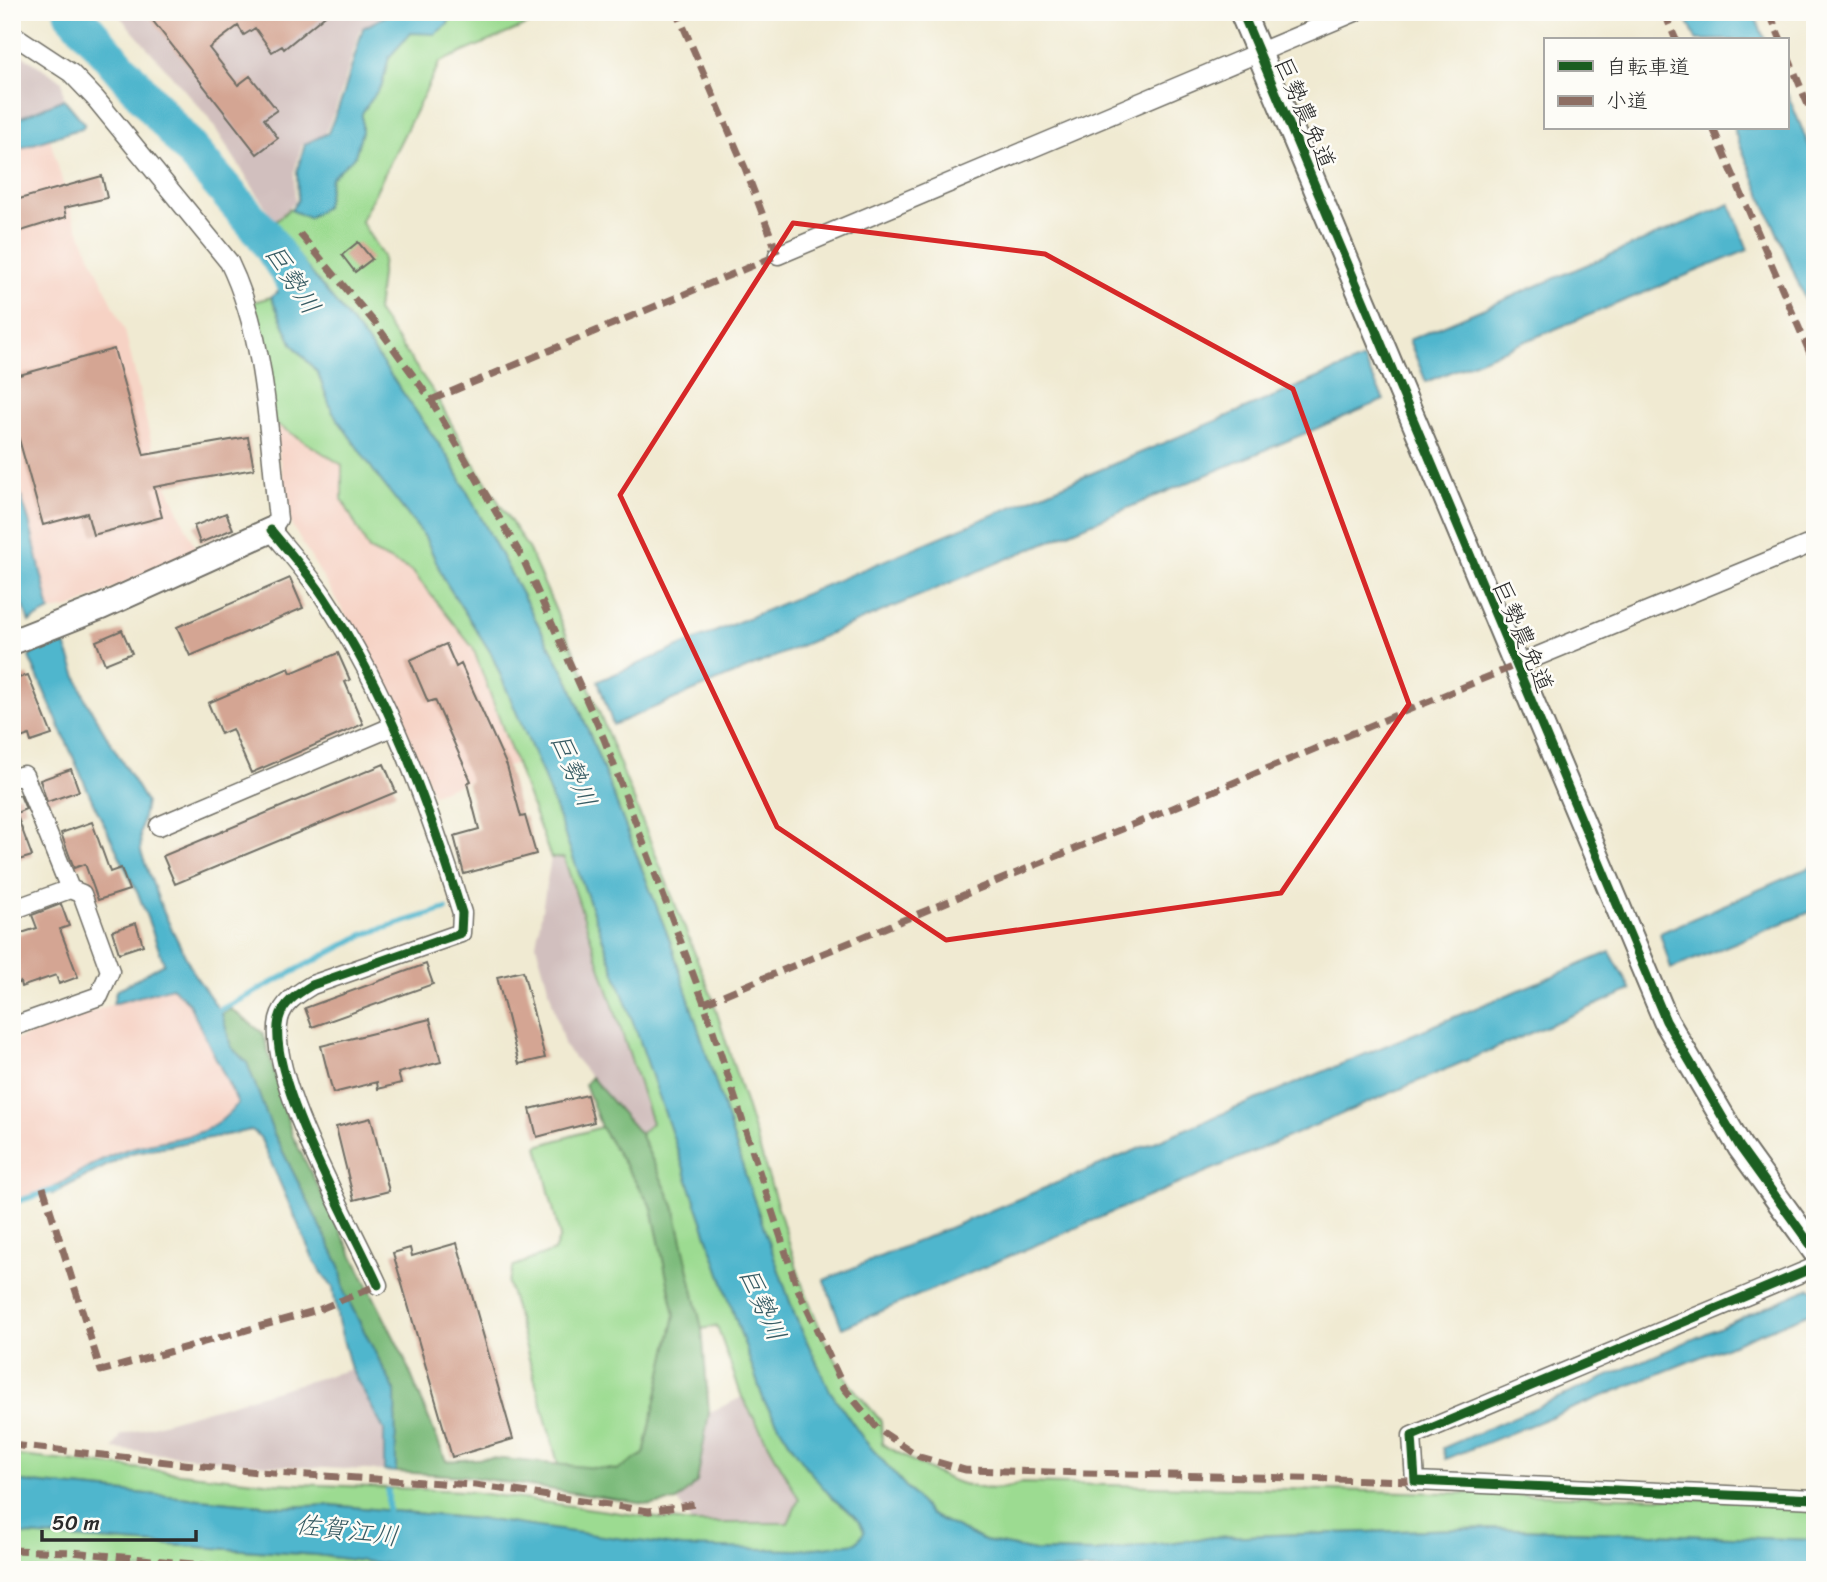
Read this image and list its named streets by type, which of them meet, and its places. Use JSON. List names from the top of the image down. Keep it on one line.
{"streets":{"street":["巨勢農免道"]},"water":["巨勢川","佐賀江川"],"legend":["自転車道","小道"],"scale_bar":"50 m"}
